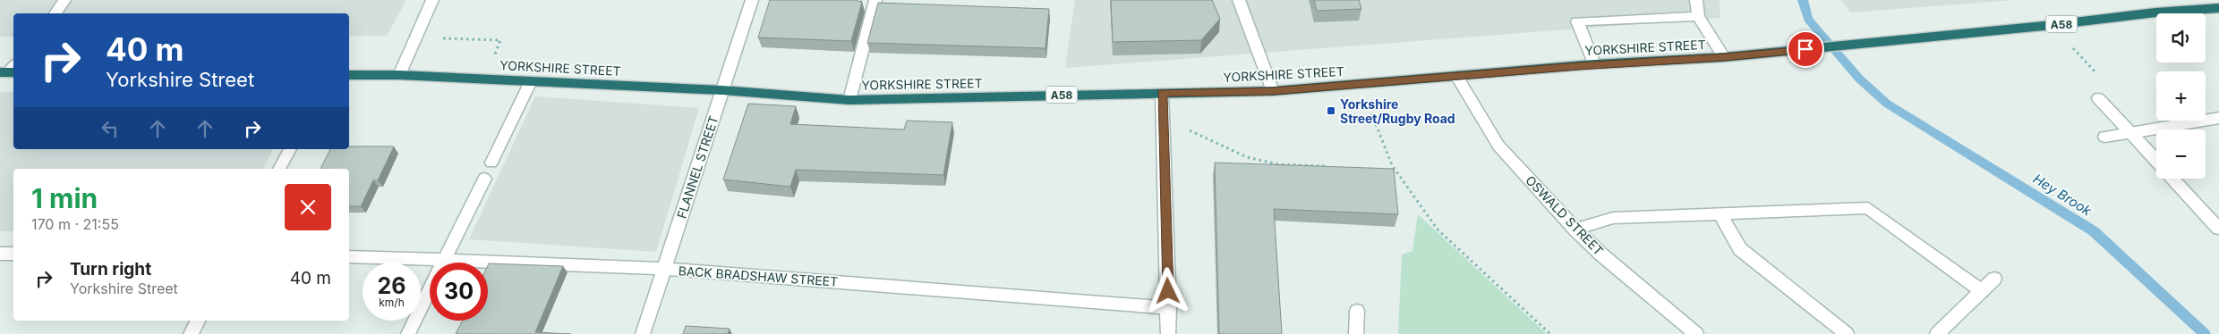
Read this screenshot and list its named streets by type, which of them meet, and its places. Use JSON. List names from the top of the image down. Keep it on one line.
{"streets":{"highway":["A58","YORKSHIRE STREET"],"street":["FLANNEL STREET","OSWALD STREET","BACK BRADSHAW STREET"]},"crossings":[["YORKSHIRE STREET","FLANNEL STREET"],["YORKSHIRE STREET","OSWALD STREET"],["FLANNEL STREET","BACK BRADSHAW STREET"]],"water":["Hey Brook"],"places":{"transit":["Yorkshire Street/Rugby Road"]},"page":{"map_buttons":["+","−"],"turn":["40 m","Yorkshire Street"],"heading":["1 min","170 m · 21:55"],"list":[{"name":"Turn right","note":"Yorkshire Street","value":"40 m"}],"speed":"26 km/h","limit":"30"}}
